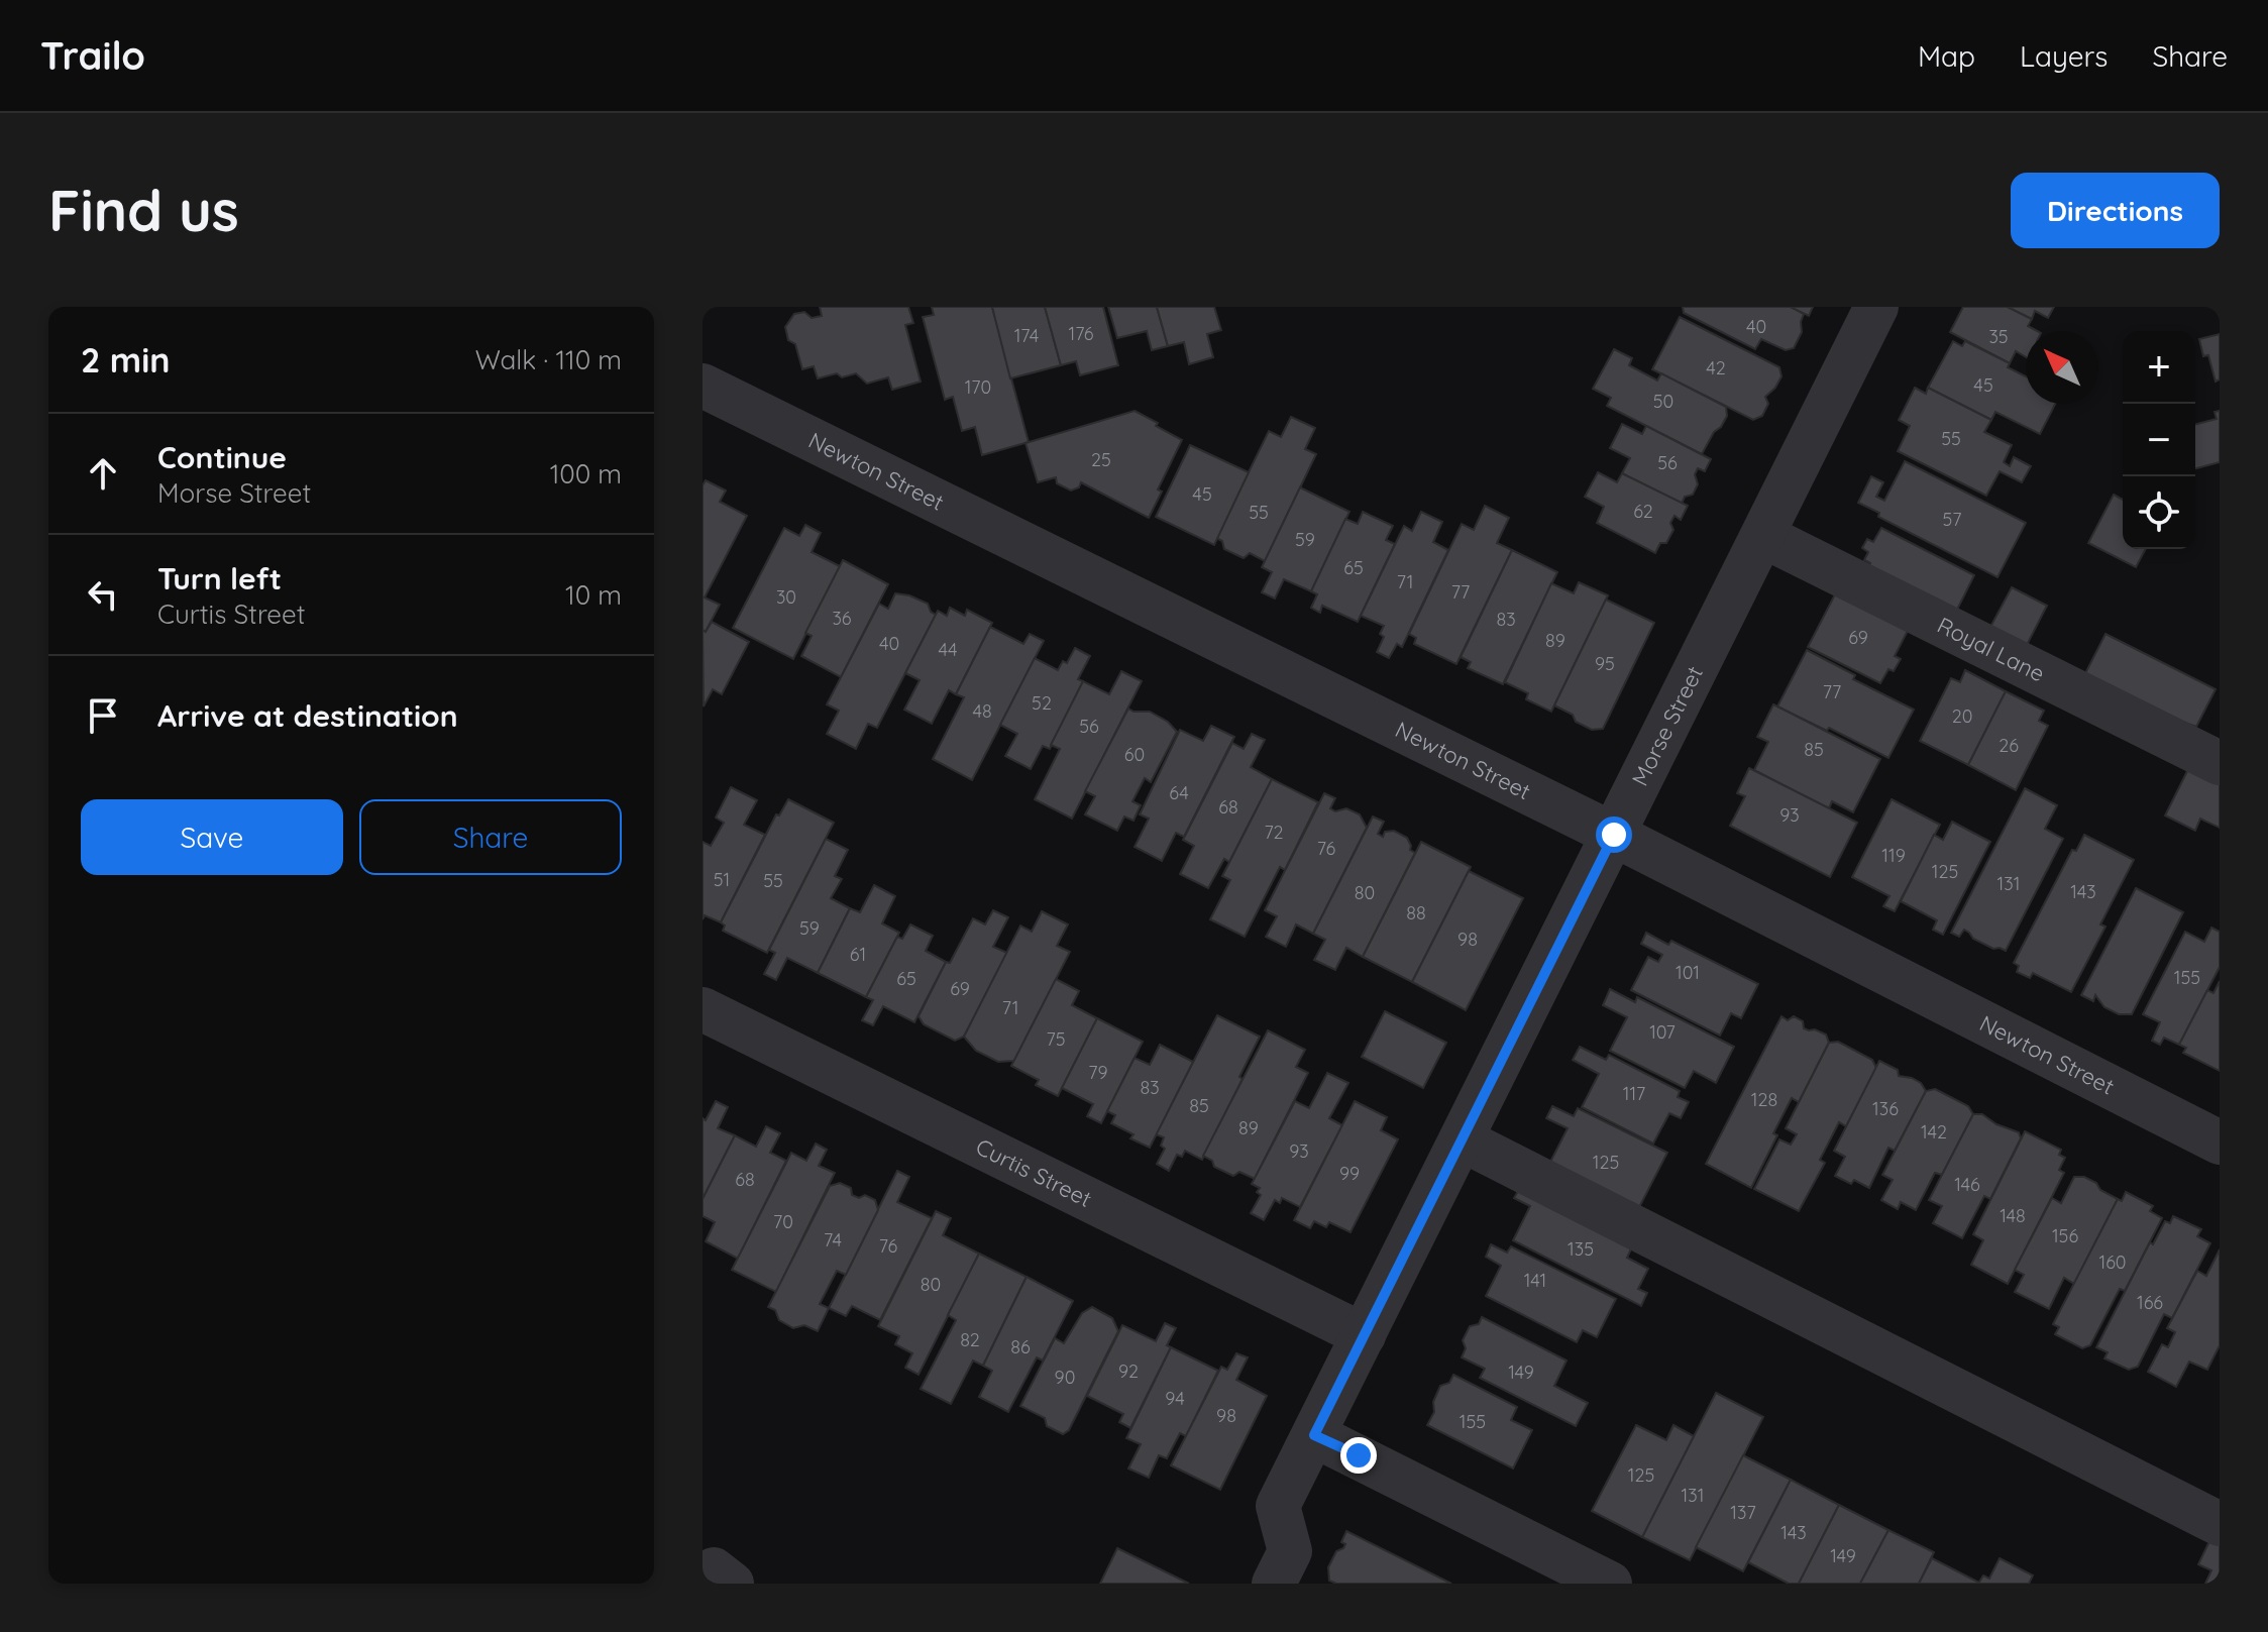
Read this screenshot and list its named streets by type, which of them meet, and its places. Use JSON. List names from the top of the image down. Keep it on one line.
{"streets":{"street":["Newton Street","Royal Lane","Morse Street","Curtis Street"]},"crossings":[["Newton Street","Morse Street"],["Royal Lane","Morse Street"],["Morse Street","Curtis Street"]],"house_numbers":["40","176","174","35","42","45","170","50","55","25","56","45","62","55","57","59","65","71","77","30","36","83","69","89","40","44","95","77","52","48","20","56","26","85","60","64","68","93","72","76","119","125","51","55","131","143","80","88","59","98","61","101","155","65","69","71","107","75","79","83","117","128","85","136","89","142","93","125","99","68","146","148","70","156","74","76","135","160","141","80","166","82","86","92","149","90","94","98","155","125","131","137","143","149"],"north":"top left","page":{"header":"Trailo","nav":["Map","Layers","Share"],"buttons":["Directions",["Save","Share"]],"title":"Find us","heading":["2 min","Walk · 110 m"],"map_buttons":["+","−"],"list":[["Continue","Morse Street","100 m"],["Turn left","Curtis Street","10 m"],"Arrive at destination"]}}
